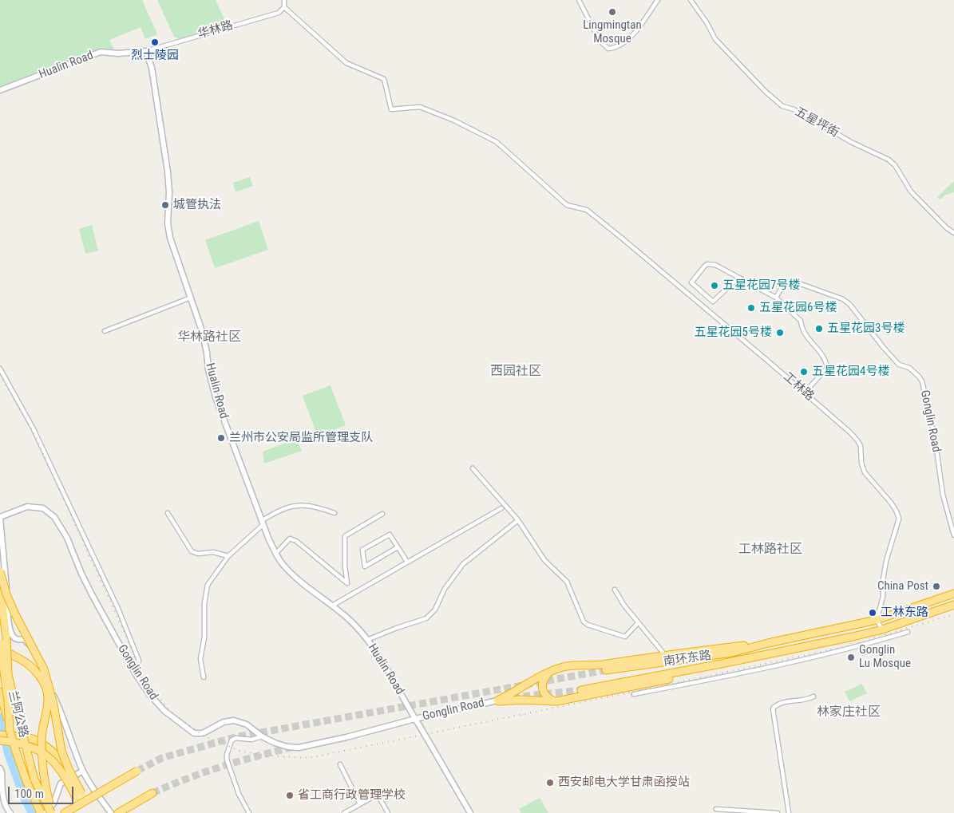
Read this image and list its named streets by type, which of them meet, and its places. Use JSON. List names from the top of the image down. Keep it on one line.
{"streets":{"highway":["南环东路","兰阿公路"],"street":["华林路","Hualin Road","五星坪街","工林路","Gonglin Road"]},"crossings":[["华林路","Hualin Road"],["华林路","工林路"],["Hualin Road","Gonglin Road"]],"districts":["华林路社区","西园社区","工林路社区","林家庄社区"],"places":["Lingmingtan Mosque","烈士陵园","城管执法","五星花园7号楼","五星花园6号楼","五星花园3号楼","五星花园5号楼","五星花园4号楼","兰州市公安局监所管理支队","China Post","工林东路","Gonglin Lu Mosque","西安邮电大学甘肃函授站","省工商行政管理学校"],"scale_bar":"100 m"}
